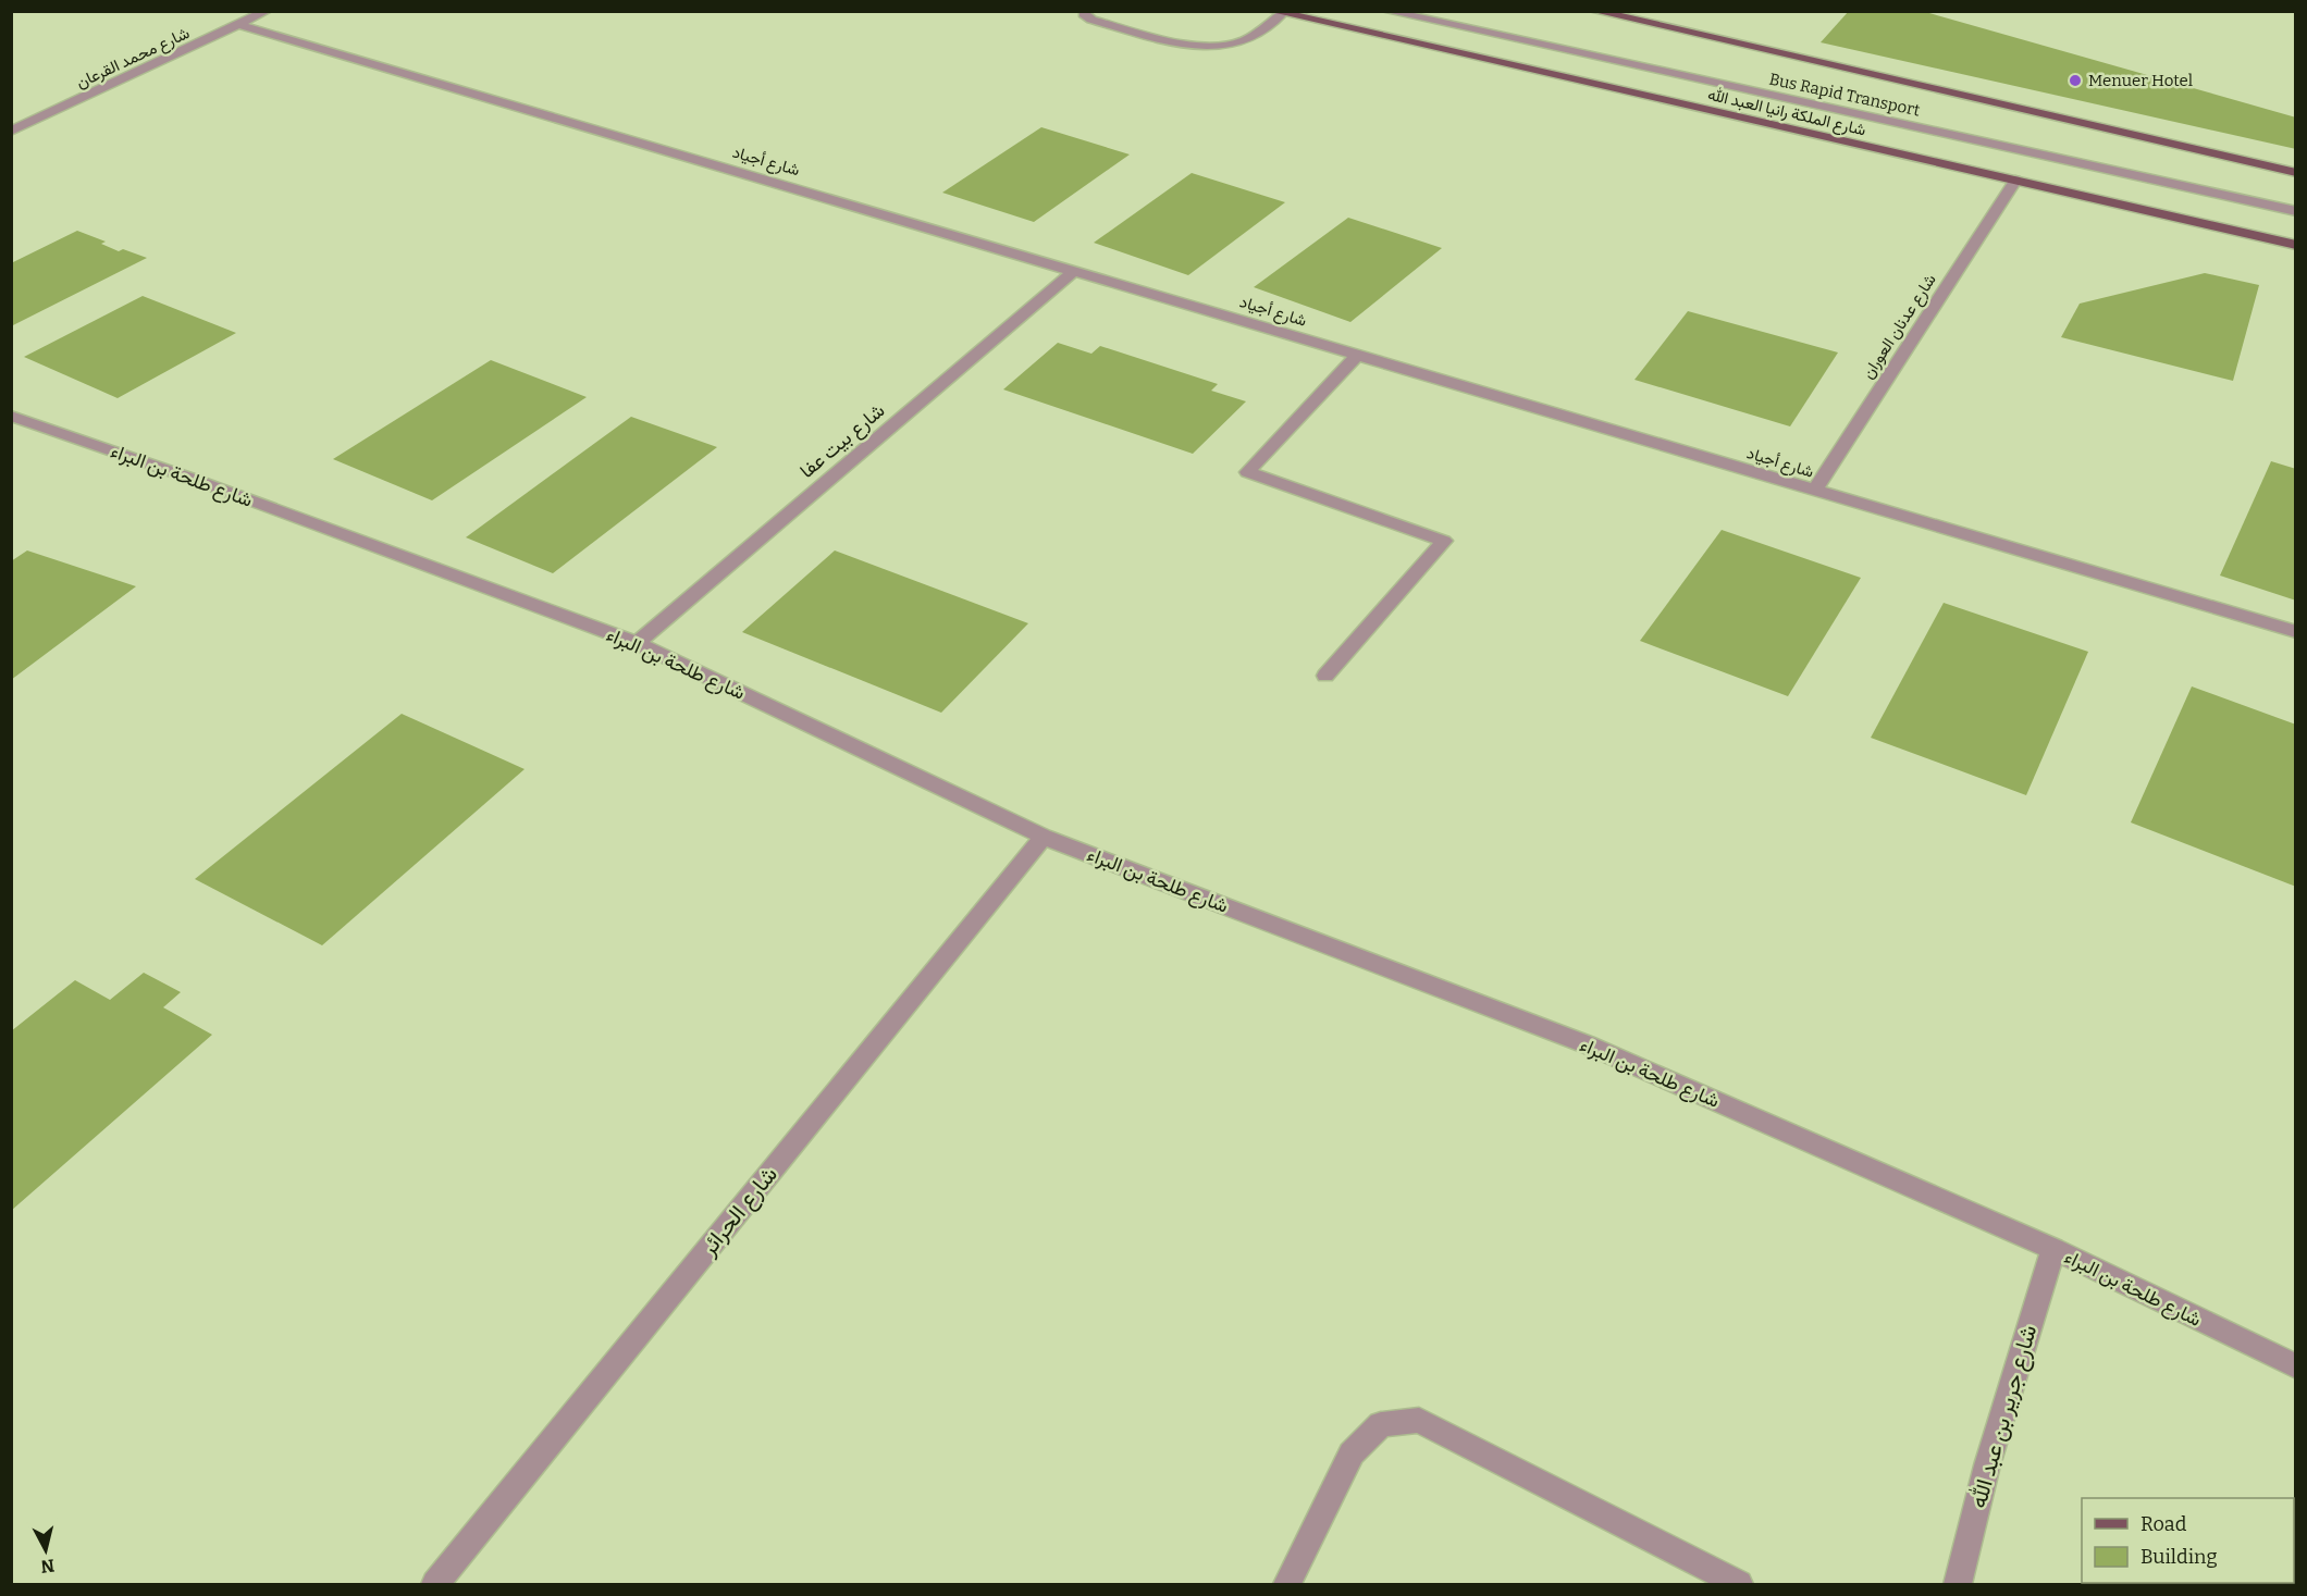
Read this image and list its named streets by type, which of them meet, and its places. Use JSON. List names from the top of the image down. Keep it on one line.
{"streets":{"main road":["شارع الملكة رانيا العبد الله"],"street":["شارع محمد القرعان","Bus Rapid Transport","شارع أجياد","شارع عدنان العوران","شارع بيت عفا","شارع طلحة بن البراء","شارع الحرائر","شارع جرير بن عبد الله"]},"crossings":[["شارع محمد القرعان","شارع أجياد"],["شارع الملكة رانيا العبد الله","شارع عدنان العوران"],["شارع أجياد","شارع عدنان العوران"],["شارع أجياد","شارع بيت عفا"],["شارع بيت عفا","شارع طلحة بن البراء"],["شارع طلحة بن البراء","شارع الحرائر"],["شارع طلحة بن البراء","شارع جرير بن عبد الله"]],"places":["Menuer Hotel"],"legend":["Road","Building"],"north":"bottom"}
